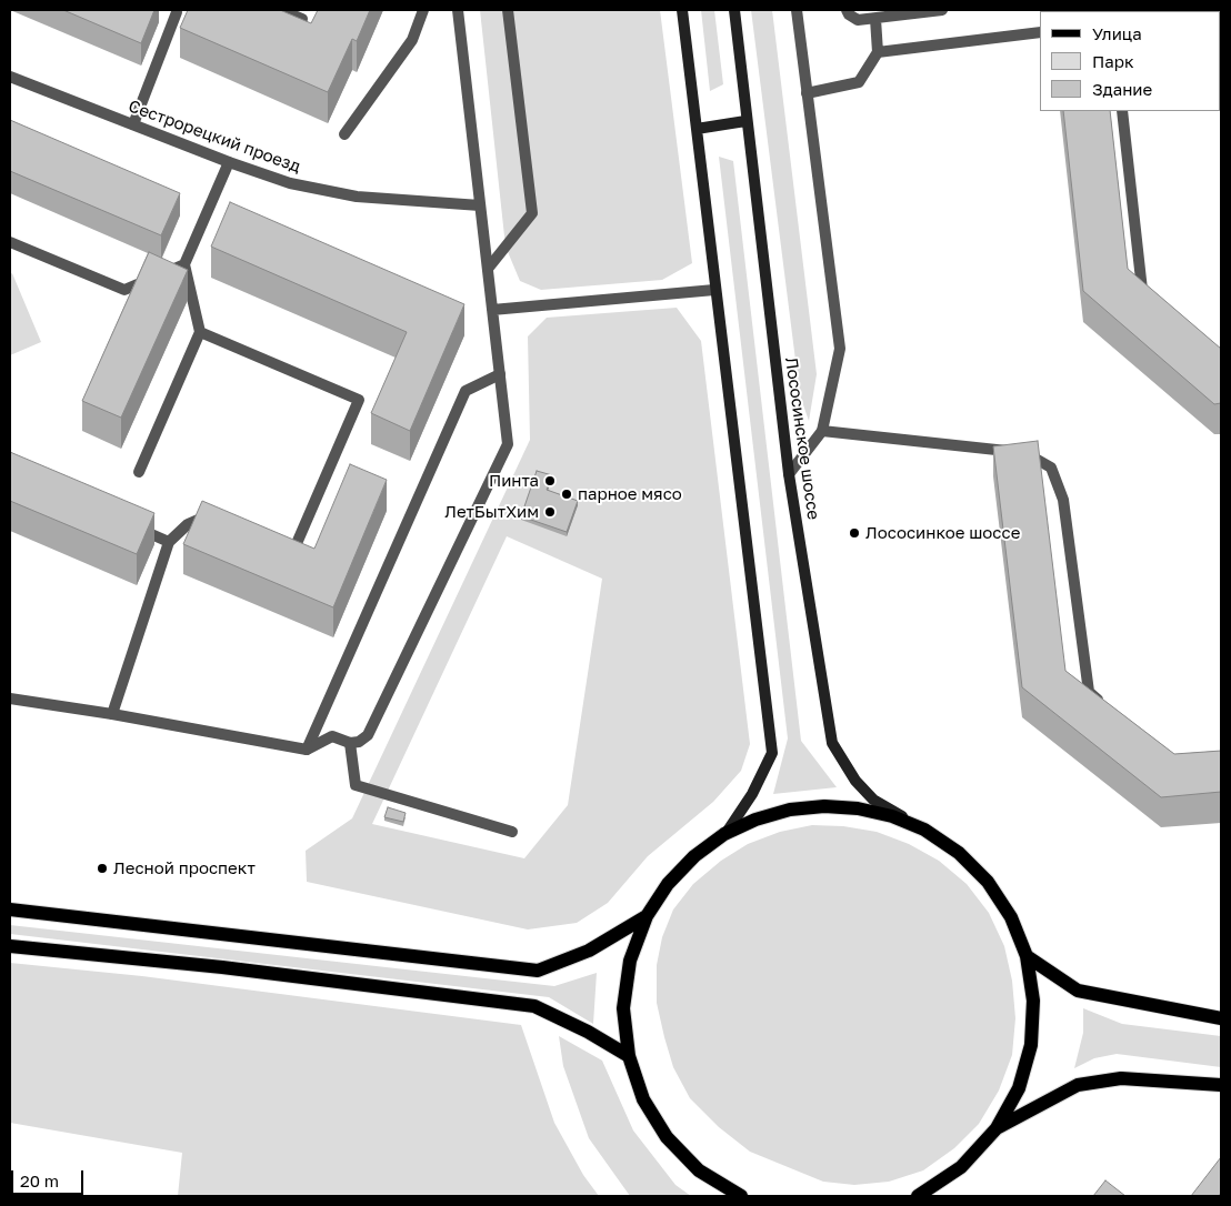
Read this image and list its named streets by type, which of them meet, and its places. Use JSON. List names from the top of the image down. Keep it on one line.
{"streets":{"street":["Сестрорецкий проезд","Лососинское шоссе"]},"places":["Пинта","парное мясо","ЛетБытХим","Лососинкое шоссе","Лесной проспект"],"legend":["Улица","Парк","Здание"],"scale_bar":"20 m"}
